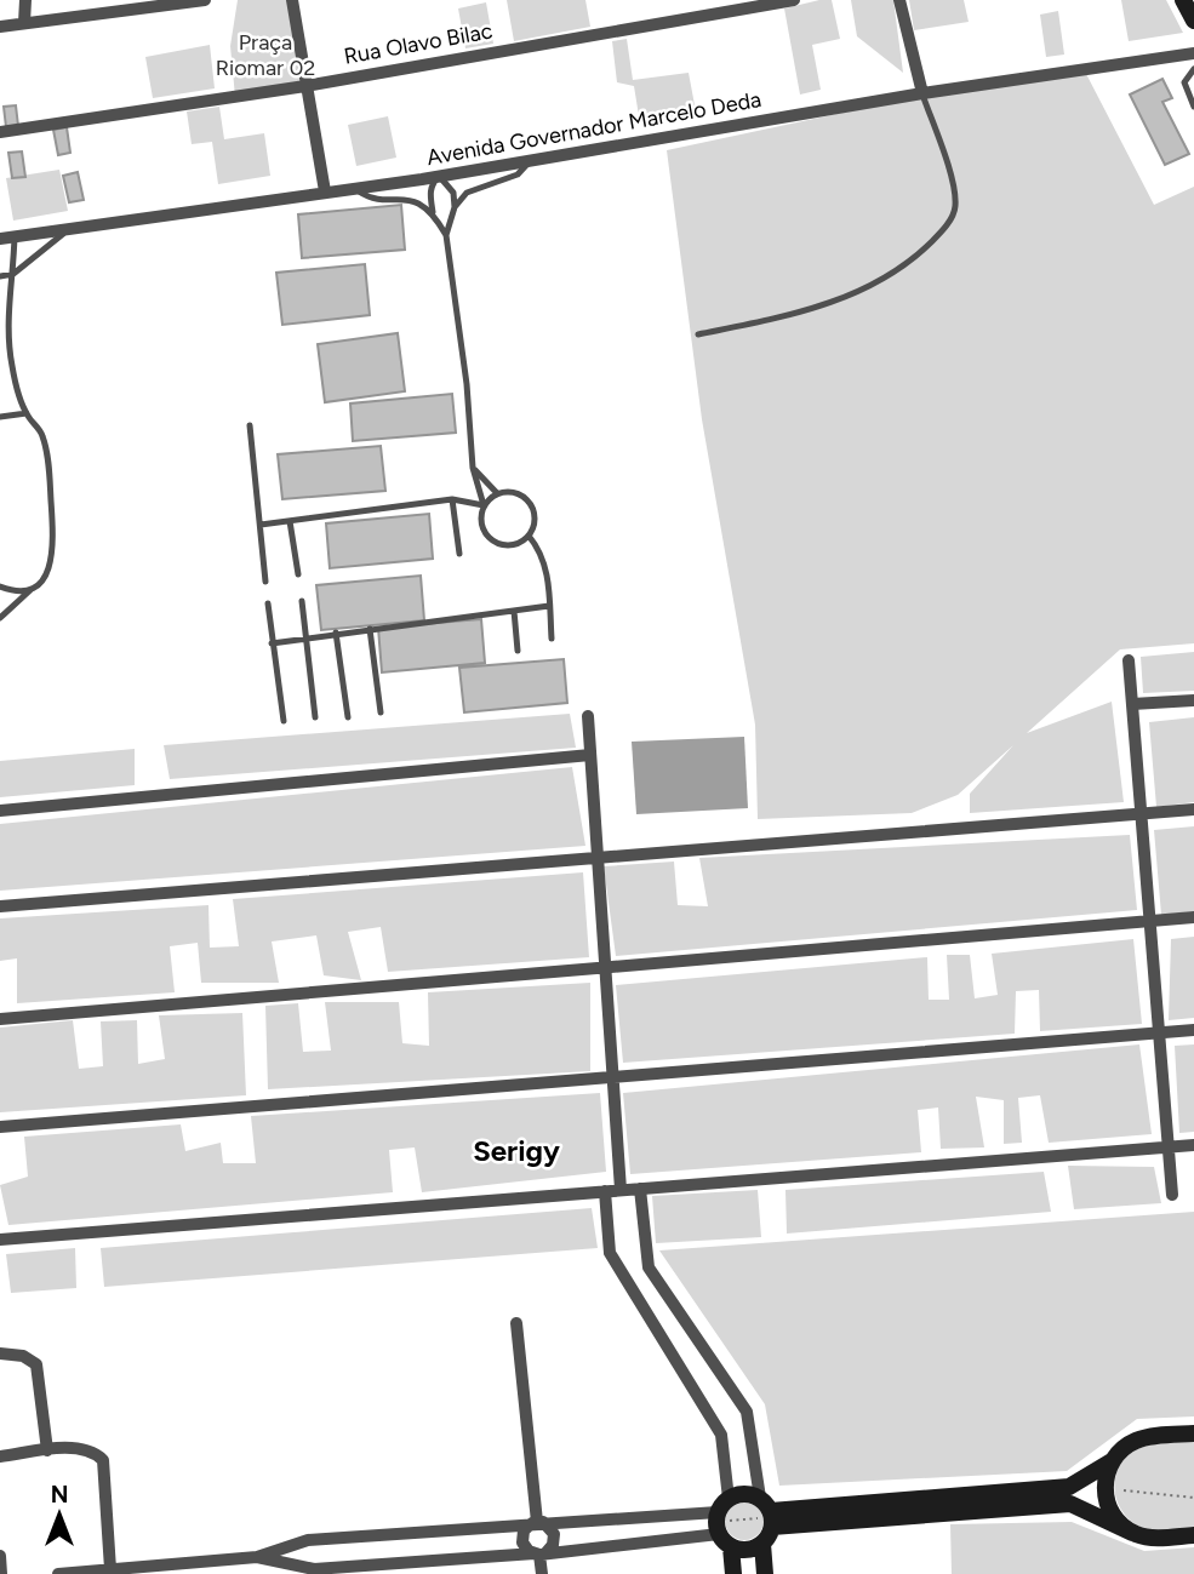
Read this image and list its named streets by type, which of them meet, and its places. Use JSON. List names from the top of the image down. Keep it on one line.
{"streets":{"street":["Rua Olavo Bilac","Avenida Governador Marcelo Deda"]},"districts":["Serigy"],"parks":["Praça Riomar 02"],"north":"top"}
